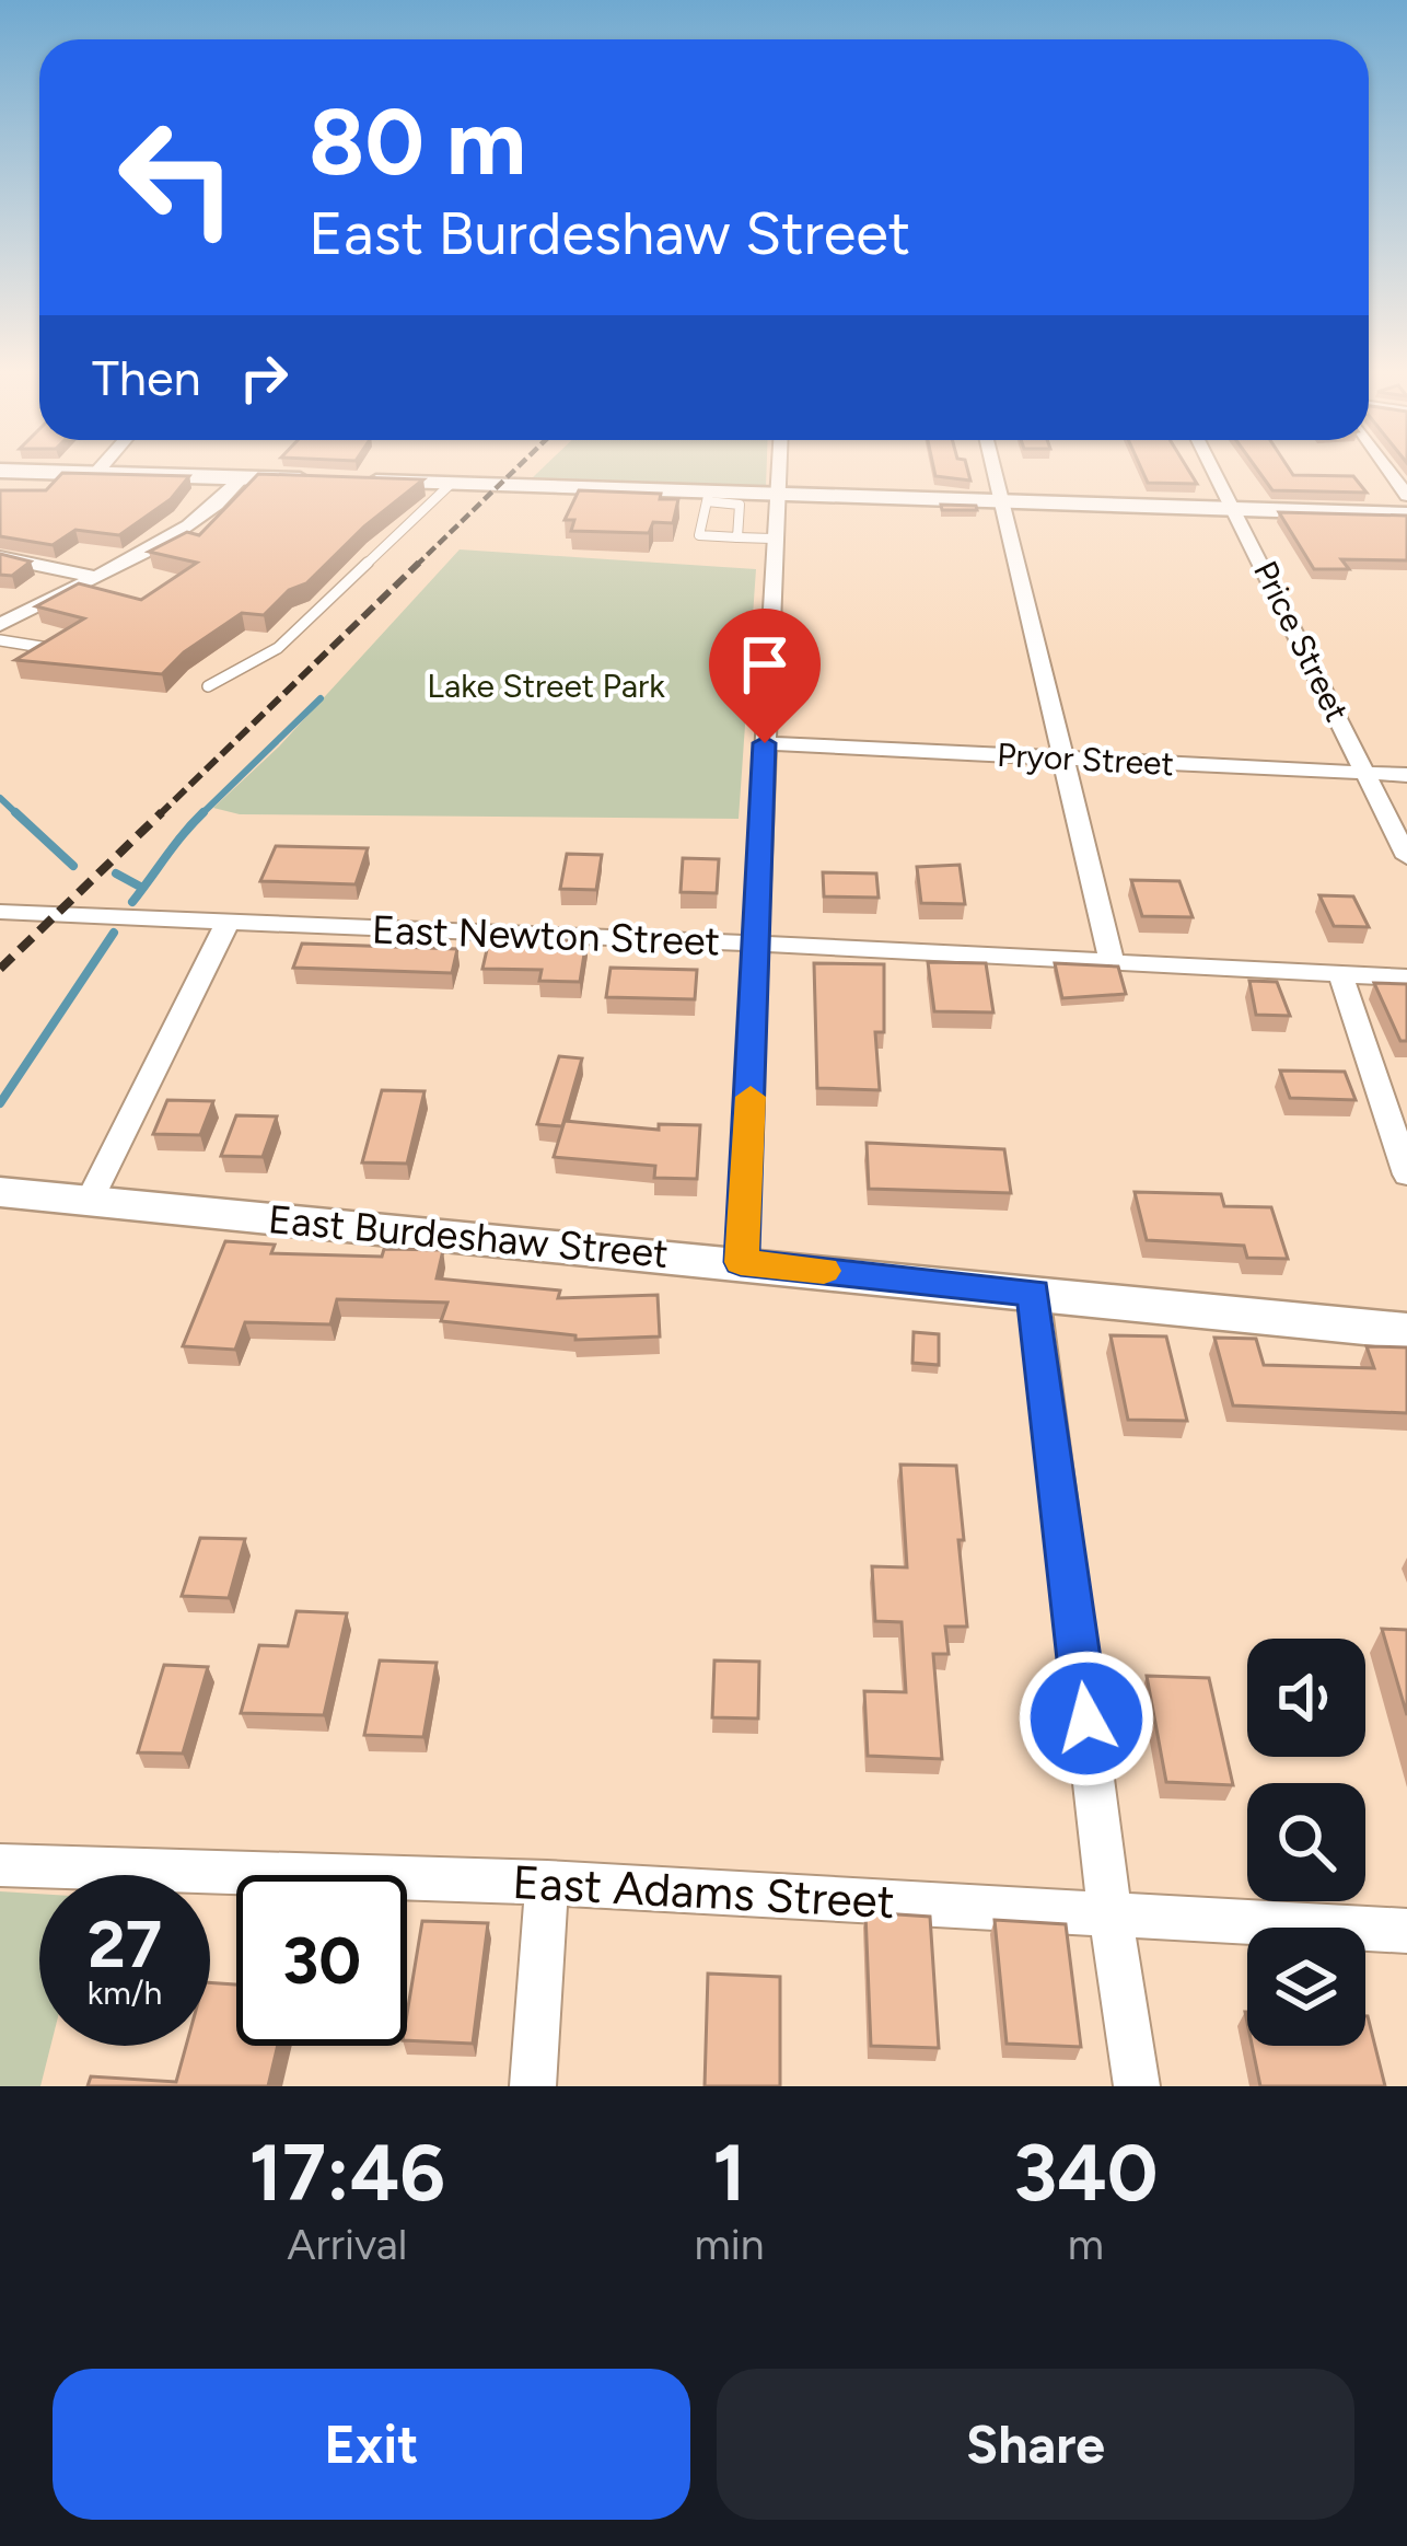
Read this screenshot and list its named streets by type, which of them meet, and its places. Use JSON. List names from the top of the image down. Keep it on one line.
{"streets":{"street":["Price Street","Pryor Street","East Newton Street","East Burdeshaw Street","East Adams Street"]},"crossings":[["Price Street","Pryor Street"]],"parks":["Lake Street Park"],"page":{"turn":["80 m","East Burdeshaw Street"],"then":"Then","speed":"27 km/h","limit":"30","eta":["17:46","Arrival","1","min","340","m"],"buttons":["Exit","Share"]}}
